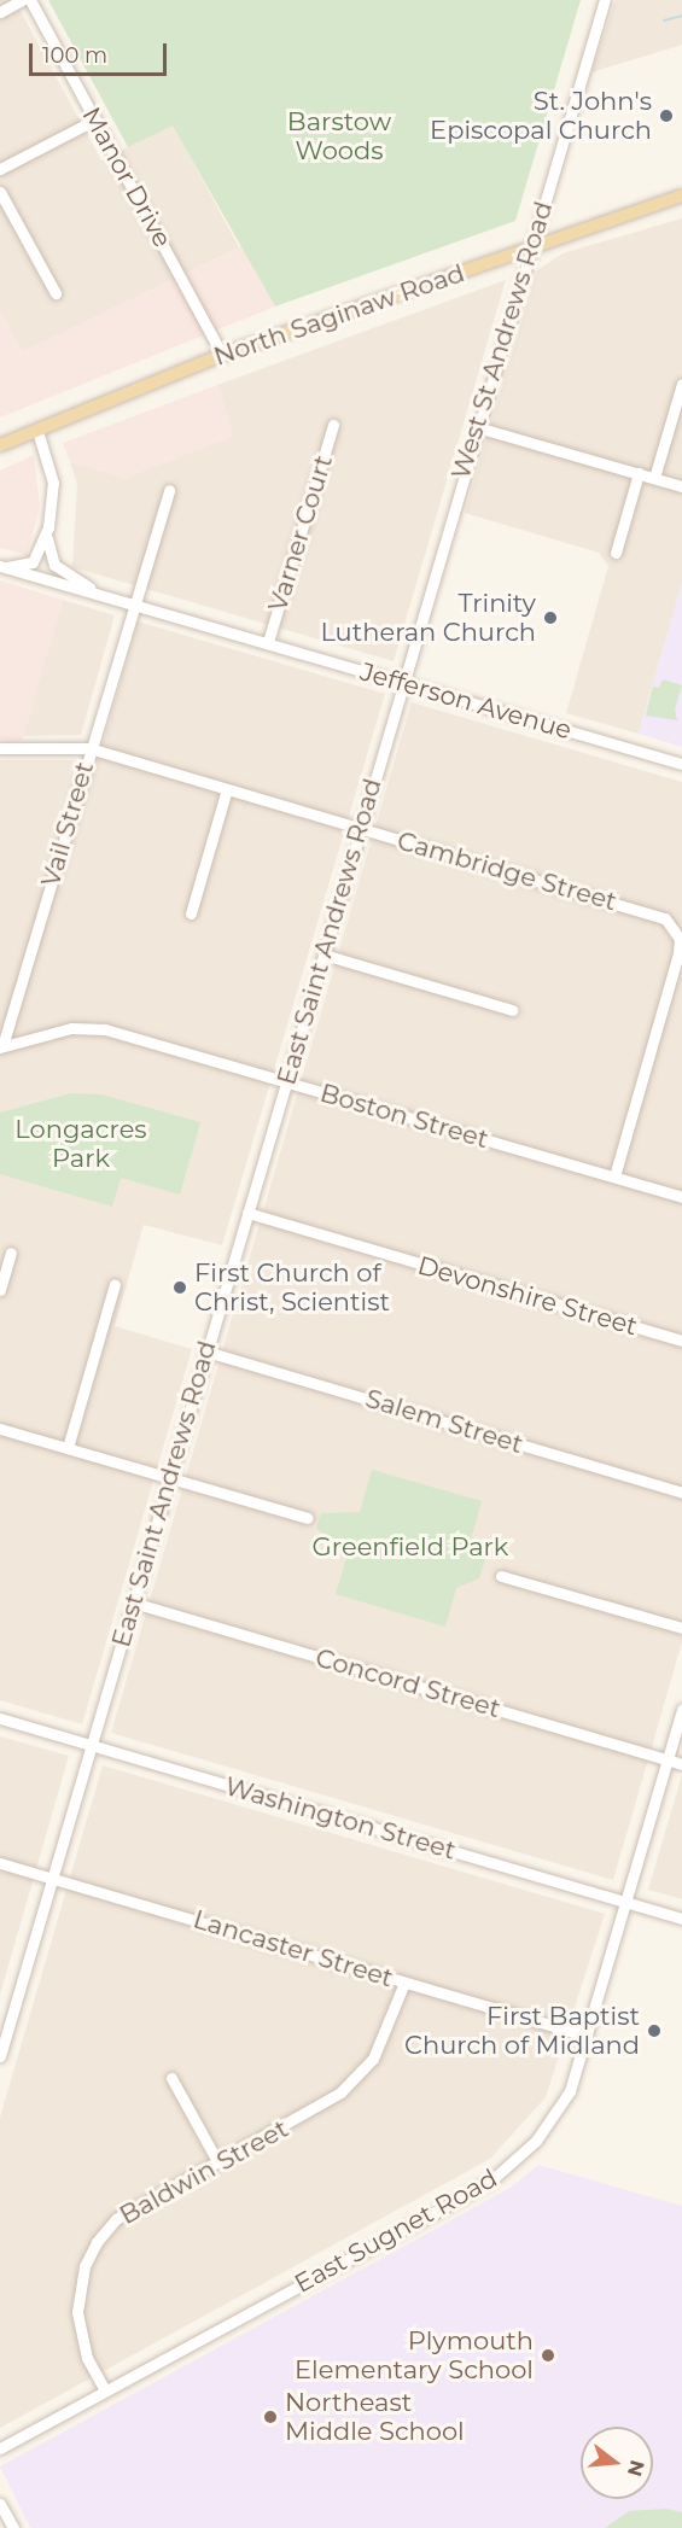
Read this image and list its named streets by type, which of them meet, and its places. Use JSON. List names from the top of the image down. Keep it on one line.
{"streets":{"main road":["North Saginaw Road"],"street":["Manor Drive","West St Andrews Road","Varner Court","Jefferson Avenue","Vail Street","Cambridge Street","East Saint Andrews Road","Boston Street","Devonshire Street","Salem Street","Concord Street","Washington Street","Lancaster Street","Baldwin Street","East Sugnet Road"]},"crossings":[["Manor Drive","North Saginaw Road"],["North Saginaw Road","West St Andrews Road"],["West St Andrews Road","Jefferson Avenue"],["West St Andrews Road","East Saint Andrews Road"],["Varner Court","Jefferson Avenue"],["Jefferson Avenue","Vail Street"],["Jefferson Avenue","East Saint Andrews Road"],["Vail Street","Cambridge Street"],["Vail Street","Boston Street"],["Cambridge Street","East Saint Andrews Road"],["Cambridge Street","Boston Street"],["East Saint Andrews Road","Boston Street"],["East Saint Andrews Road","Devonshire Street"],["East Saint Andrews Road","Salem Street"],["East Saint Andrews Road","Concord Street"],["East Saint Andrews Road","Washington Street"],["East Saint Andrews Road","Lancaster Street"],["Concord Street","East Sugnet Road"],["Washington Street","East Sugnet Road"],["Lancaster Street","Baldwin Street"],["Lancaster Street","East Sugnet Road"],["Baldwin Street","East Sugnet Road"]],"parks":["Barstow Woods","Longacres Park","Greenfield Park"],"places":["St. John's Episcopal Church","Trinity Lutheran Church","First Church of Christ, Scientist","First Baptist Church of Midland","Plymouth Elementary School","Northeast Middle School"],"scale_bar":"100 m","north":"right"}
